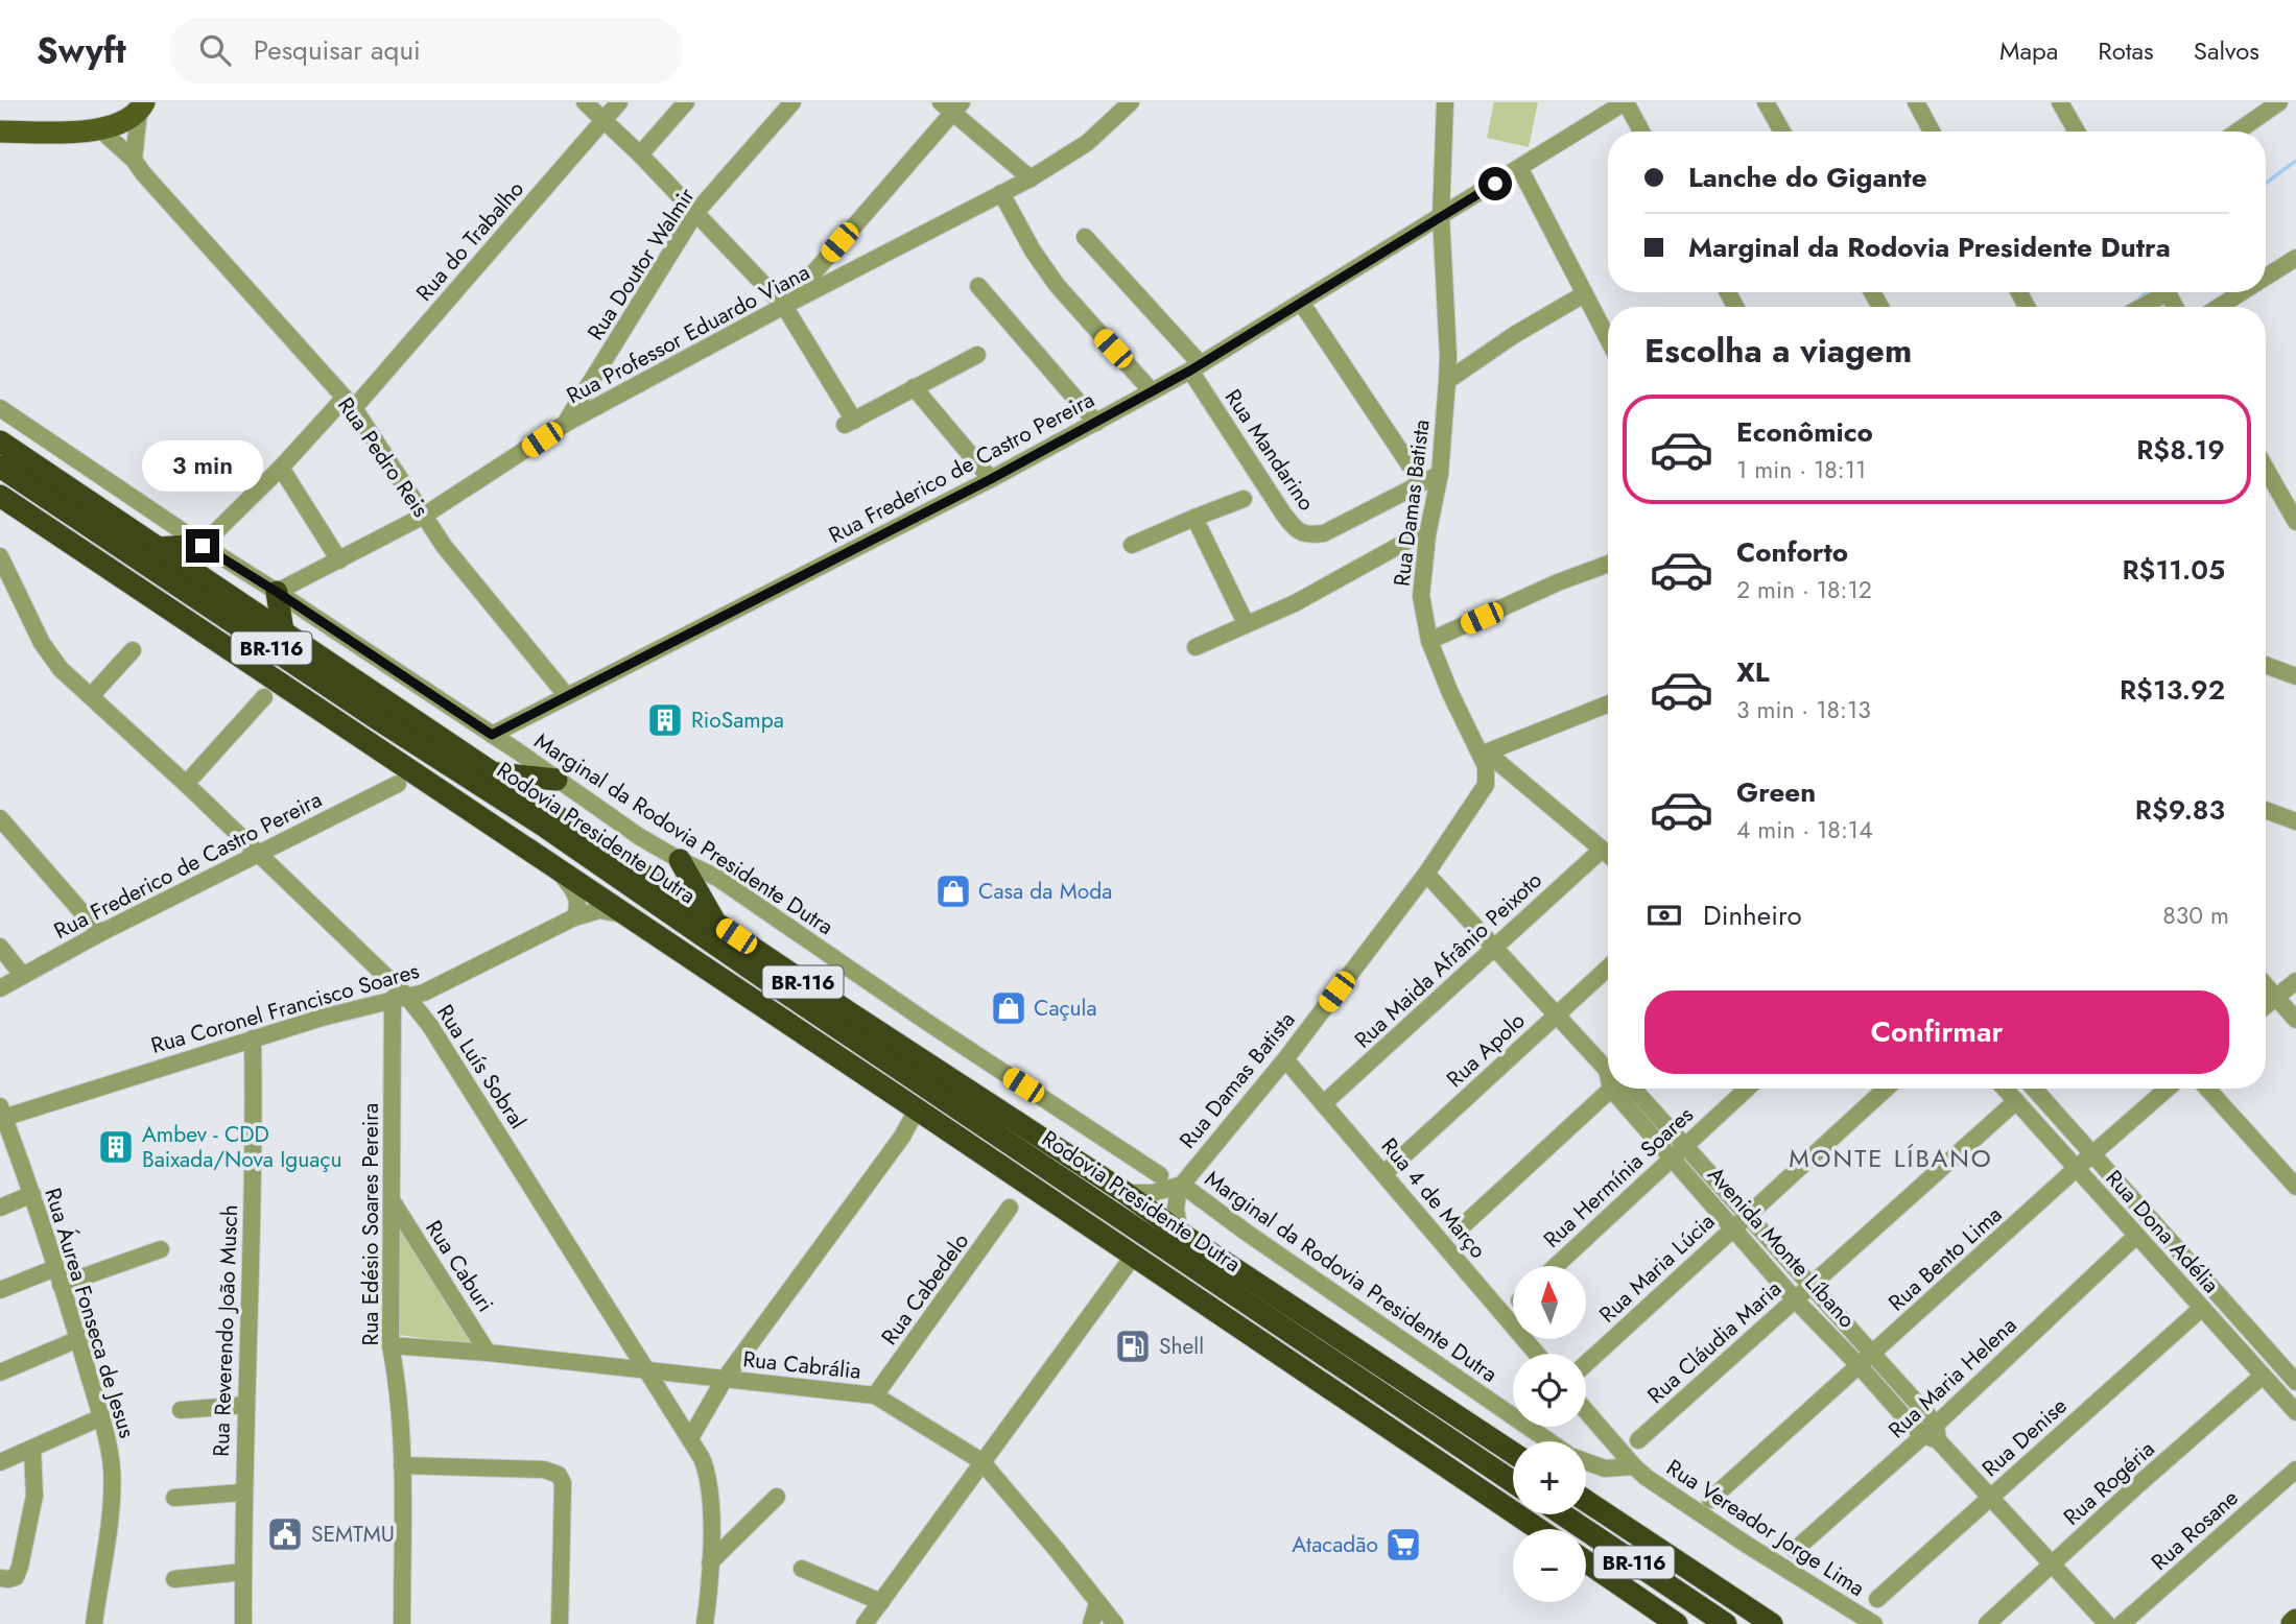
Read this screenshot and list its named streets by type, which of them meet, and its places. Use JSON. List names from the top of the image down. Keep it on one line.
{"streets":{"highway":["BR-116","Rodovia Presidente Dutra"],"street":["Rua do Trabalho","Rua Doutor Walmir","Rua Professor Eduardo Viana","Rua Mandarino","Rua Pedro Reis","Rua Frederico de Castro Pereira","Rua Damas Batista","Marginal da Rodovia Presidente Dutra","Rua Maida Afrânio Peixoto","Rua Coronel Francisco Soares","Rua Apolo","Rua Luís Sobral","Rua Hermínia Soares","Rua 4 de Março","Rua Edésio Soares Pereira","Rua Dona Adélia","Avenida Monte Líbano","Rua Bento Lima","Rua Caburi","Rua Maria Lúcia","Rua Cabedelo","Rua Áurea Fonseca de Jesus","Rua Reverendo João Musch","Rua Cláudia Maria","Rua Cabrália","Rua Maria Helena","Rua Denise","Rua Rogéria","Rua Vereador Jorge Lima","Rua Rosane"]},"crossings":[["Rua do Trabalho","Rua Pedro Reis"],["Rua do Trabalho","Marginal da Rodovia Presidente Dutra"],["Rua Doutor Walmir","Rua Professor Eduardo Viana"],["Rua Professor Eduardo Viana","Rua Pedro Reis"],["Rua Professor Eduardo Viana","Marginal da Rodovia Presidente Dutra"],["Rua Mandarino","Rua Frederico de Castro Pereira"],["Rua Mandarino","Rua Damas Batista"],["Rua Pedro Reis","Rua Frederico de Castro Pereira"],["Rua Frederico de Castro Pereira","Rua Damas Batista"],["Rua Frederico de Castro Pereira","Marginal da Rodovia Presidente Dutra"],["Rua Frederico de Castro Pereira","Rua Luís Sobral"],["Rua Damas Batista","Marginal da Rodovia Presidente Dutra"],["Rua Damas Batista","Rua 4 de Março"],["Rua Damas Batista","Avenida Monte Líbano"],["BR-116","Rua Coronel Francisco Soares"],["Rua Maida Afrânio Peixoto","Rua 4 de Março"],["Rua Maida Afrânio Peixoto","Avenida Monte Líbano"],["Rua Coronel Francisco Soares","Rua Luís Sobral"],["Rua Coronel Francisco Soares","Rua Edésio Soares Pereira"],["Rua Coronel Francisco Soares","Rua Áurea Fonseca de Jesus"],["Rua Coronel Francisco Soares","Rua Reverendo João Musch"],["Rua Apolo","Rua 4 de Março"],["Rua Apolo","Avenida Monte Líbano"],["Rua Luís Sobral","Rua Edésio Soares Pereira"],["Rua Luís Sobral","Rua Cabrália"],["Rua Hermínia Soares","Avenida Monte Líbano"],["Rua Edésio Soares Pereira","Rua Caburi"],["Rua Edésio Soares Pereira","Rua Cabrália"],["Rua Dona Adélia","Rua Bento Lima"],["Rua Dona Adélia","Rua Cláudia Maria"],["Rua Dona Adélia","Rua Maria Helena"],["Rua Dona Adélia","Rua Denise"],["Rua Dona Adélia","Rua Rogéria"],["Avenida Monte Líbano","Rua Bento Lima"],["Avenida Monte Líbano","Rua Maria Lúcia"],["Avenida Monte Líbano","Rua Cláudia Maria"],["Avenida Monte Líbano","Rua Maria Helena"],["Avenida Monte Líbano","Rua Denise"],["Avenida Monte Líbano","Rua Rogéria"],["Rua Caburi","Rua Cabrália"],["Rua Cabedelo","Rua Cabrália"]],"districts":["MONTE LÍBANO"],"places":{"building":["RioSampa","Ambev - CDD Baixada/Nova Iguaçu"],"shop":["Casa da Moda","Caçula"],"fuel station":["Shell"],"public building":["SEMTMU"],"supermarket":["Atacadão"]},"north":"top","page":{"header":"Swyft","search":"Pesquisar aqui","nav":["Mapa","Rotas","Salvos"],"banner":["Lanche do Gigante","Marginal da Rodovia Presidente Dutra"],"heading":"Escolha a viagem","list":[{"name":"Econômico","note":"1 min · 18:11","value":"R$8.19"},{"name":"Conforto","note":"2 min · 18:12","value":"R$11.05"},{"name":"XL","note":"3 min · 18:13","value":"R$13.92"},{"name":"Green","note":"4 min · 18:14","value":"R$9.83"}],"bubble":"3 min","pay":["Dinheiro","830 m"],"buttons":"Confirmar","map_buttons":["+","−"]}}
